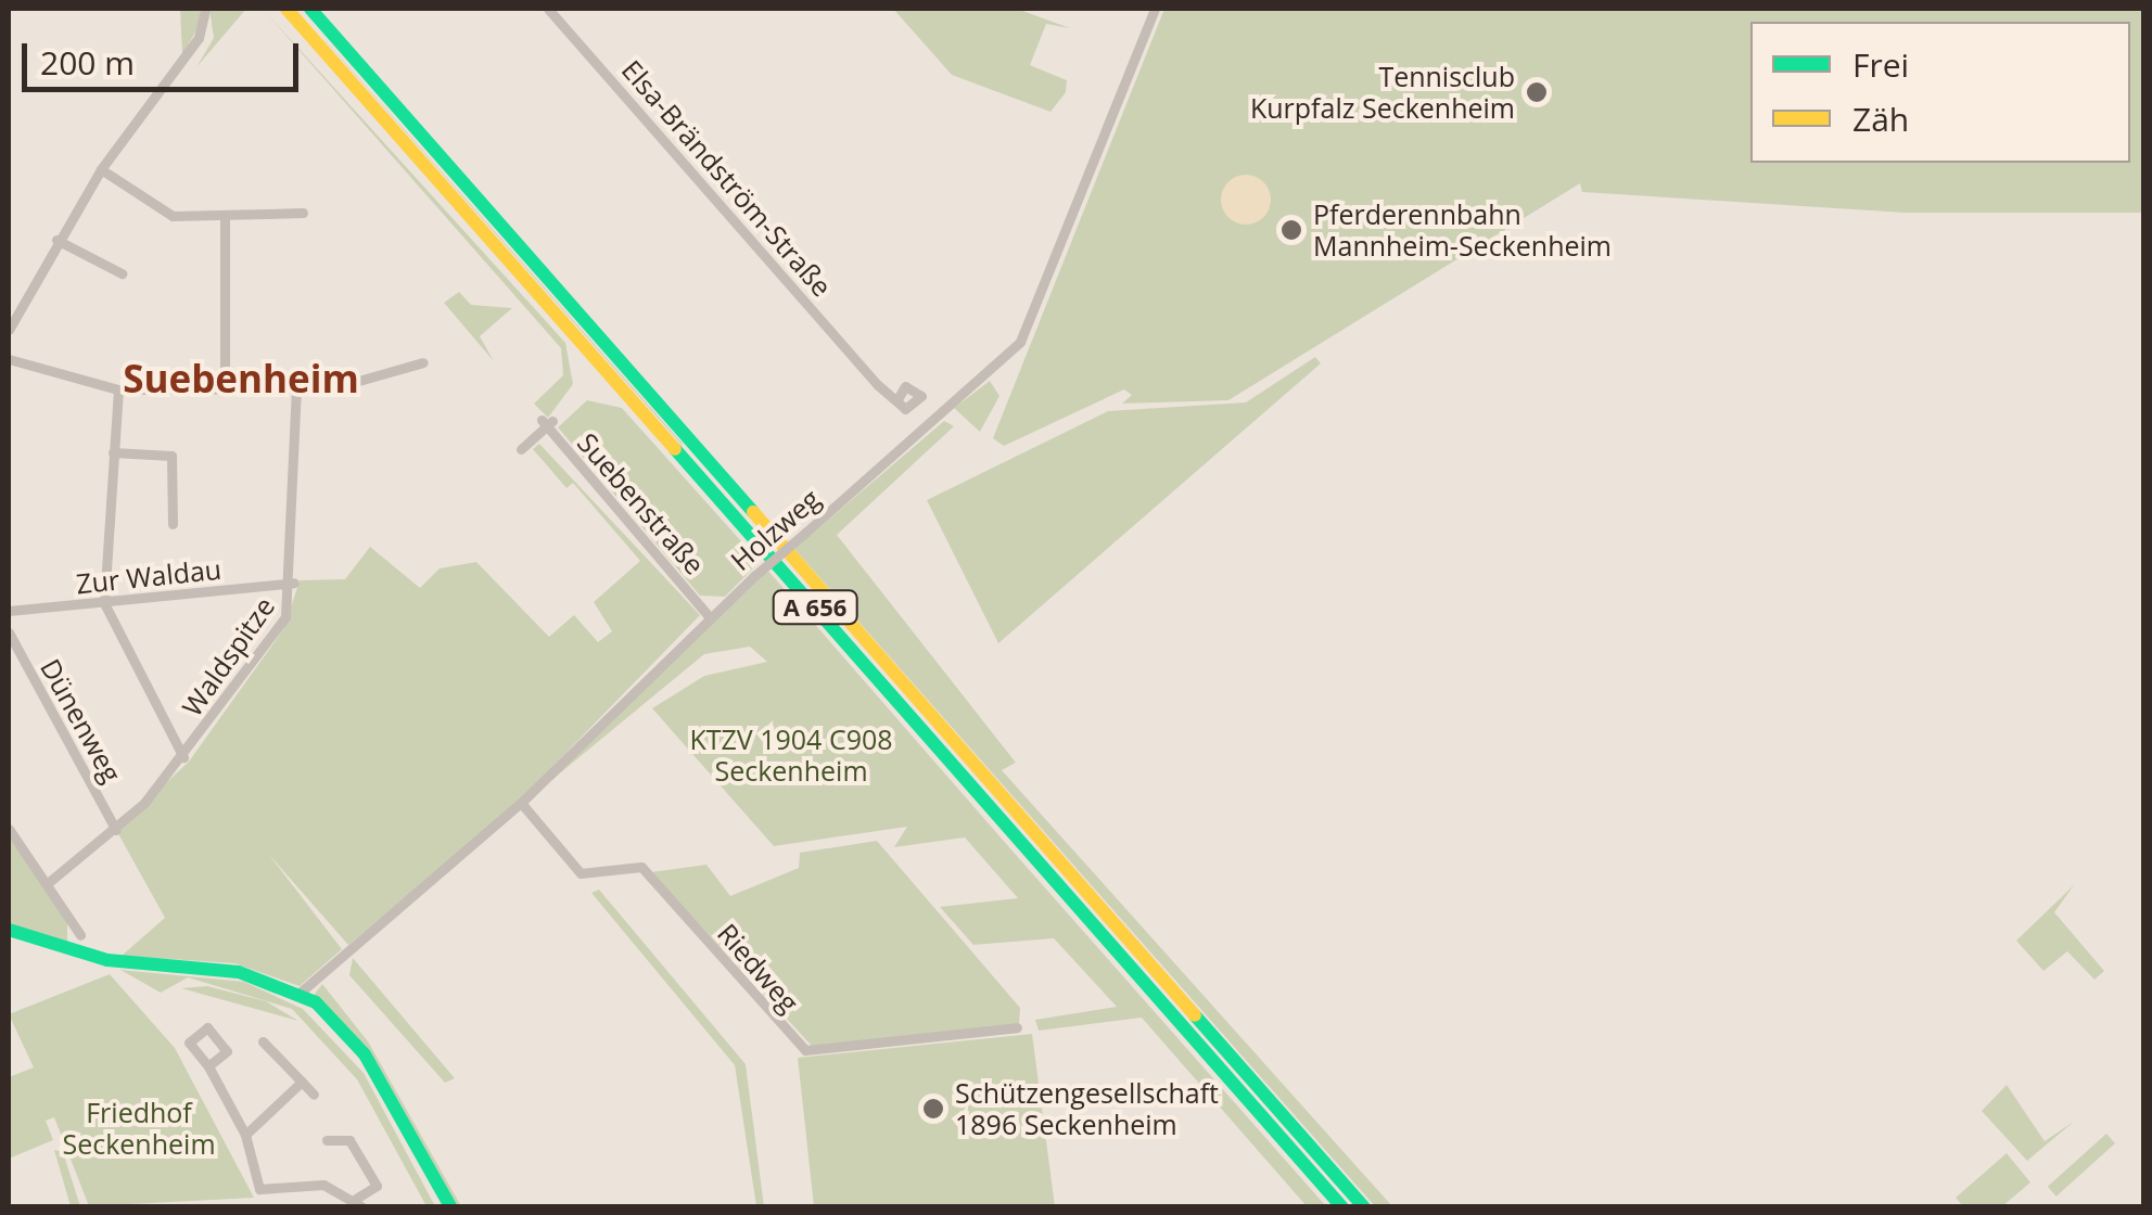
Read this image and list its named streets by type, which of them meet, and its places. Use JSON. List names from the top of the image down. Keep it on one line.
{"streets":{"main road":["A 656"],"street":["Elsa-Brändström-Straße","Suebenstraße","Holzweg","Zur Waldau","Waldspitze","Dünenweg","Riedweg"]},"crossings":[["Suebenstraße","Holzweg"],["Holzweg","Riedweg"],["Zur Waldau","Waldspitze"],["Waldspitze","Dünenweg"]],"districts":["Suebenheim"],"parks":["KTZV 1904 C908 Seckenheim","Friedhof Seckenheim"],"places":["Tennisclub Kurpfalz Seckenheim","Pferderennbahn Mannheim-Seckenheim","Schützengesellschaft 1896 Seckenheim"],"legend":["Frei","Zäh"],"scale_bar":"200 m"}
